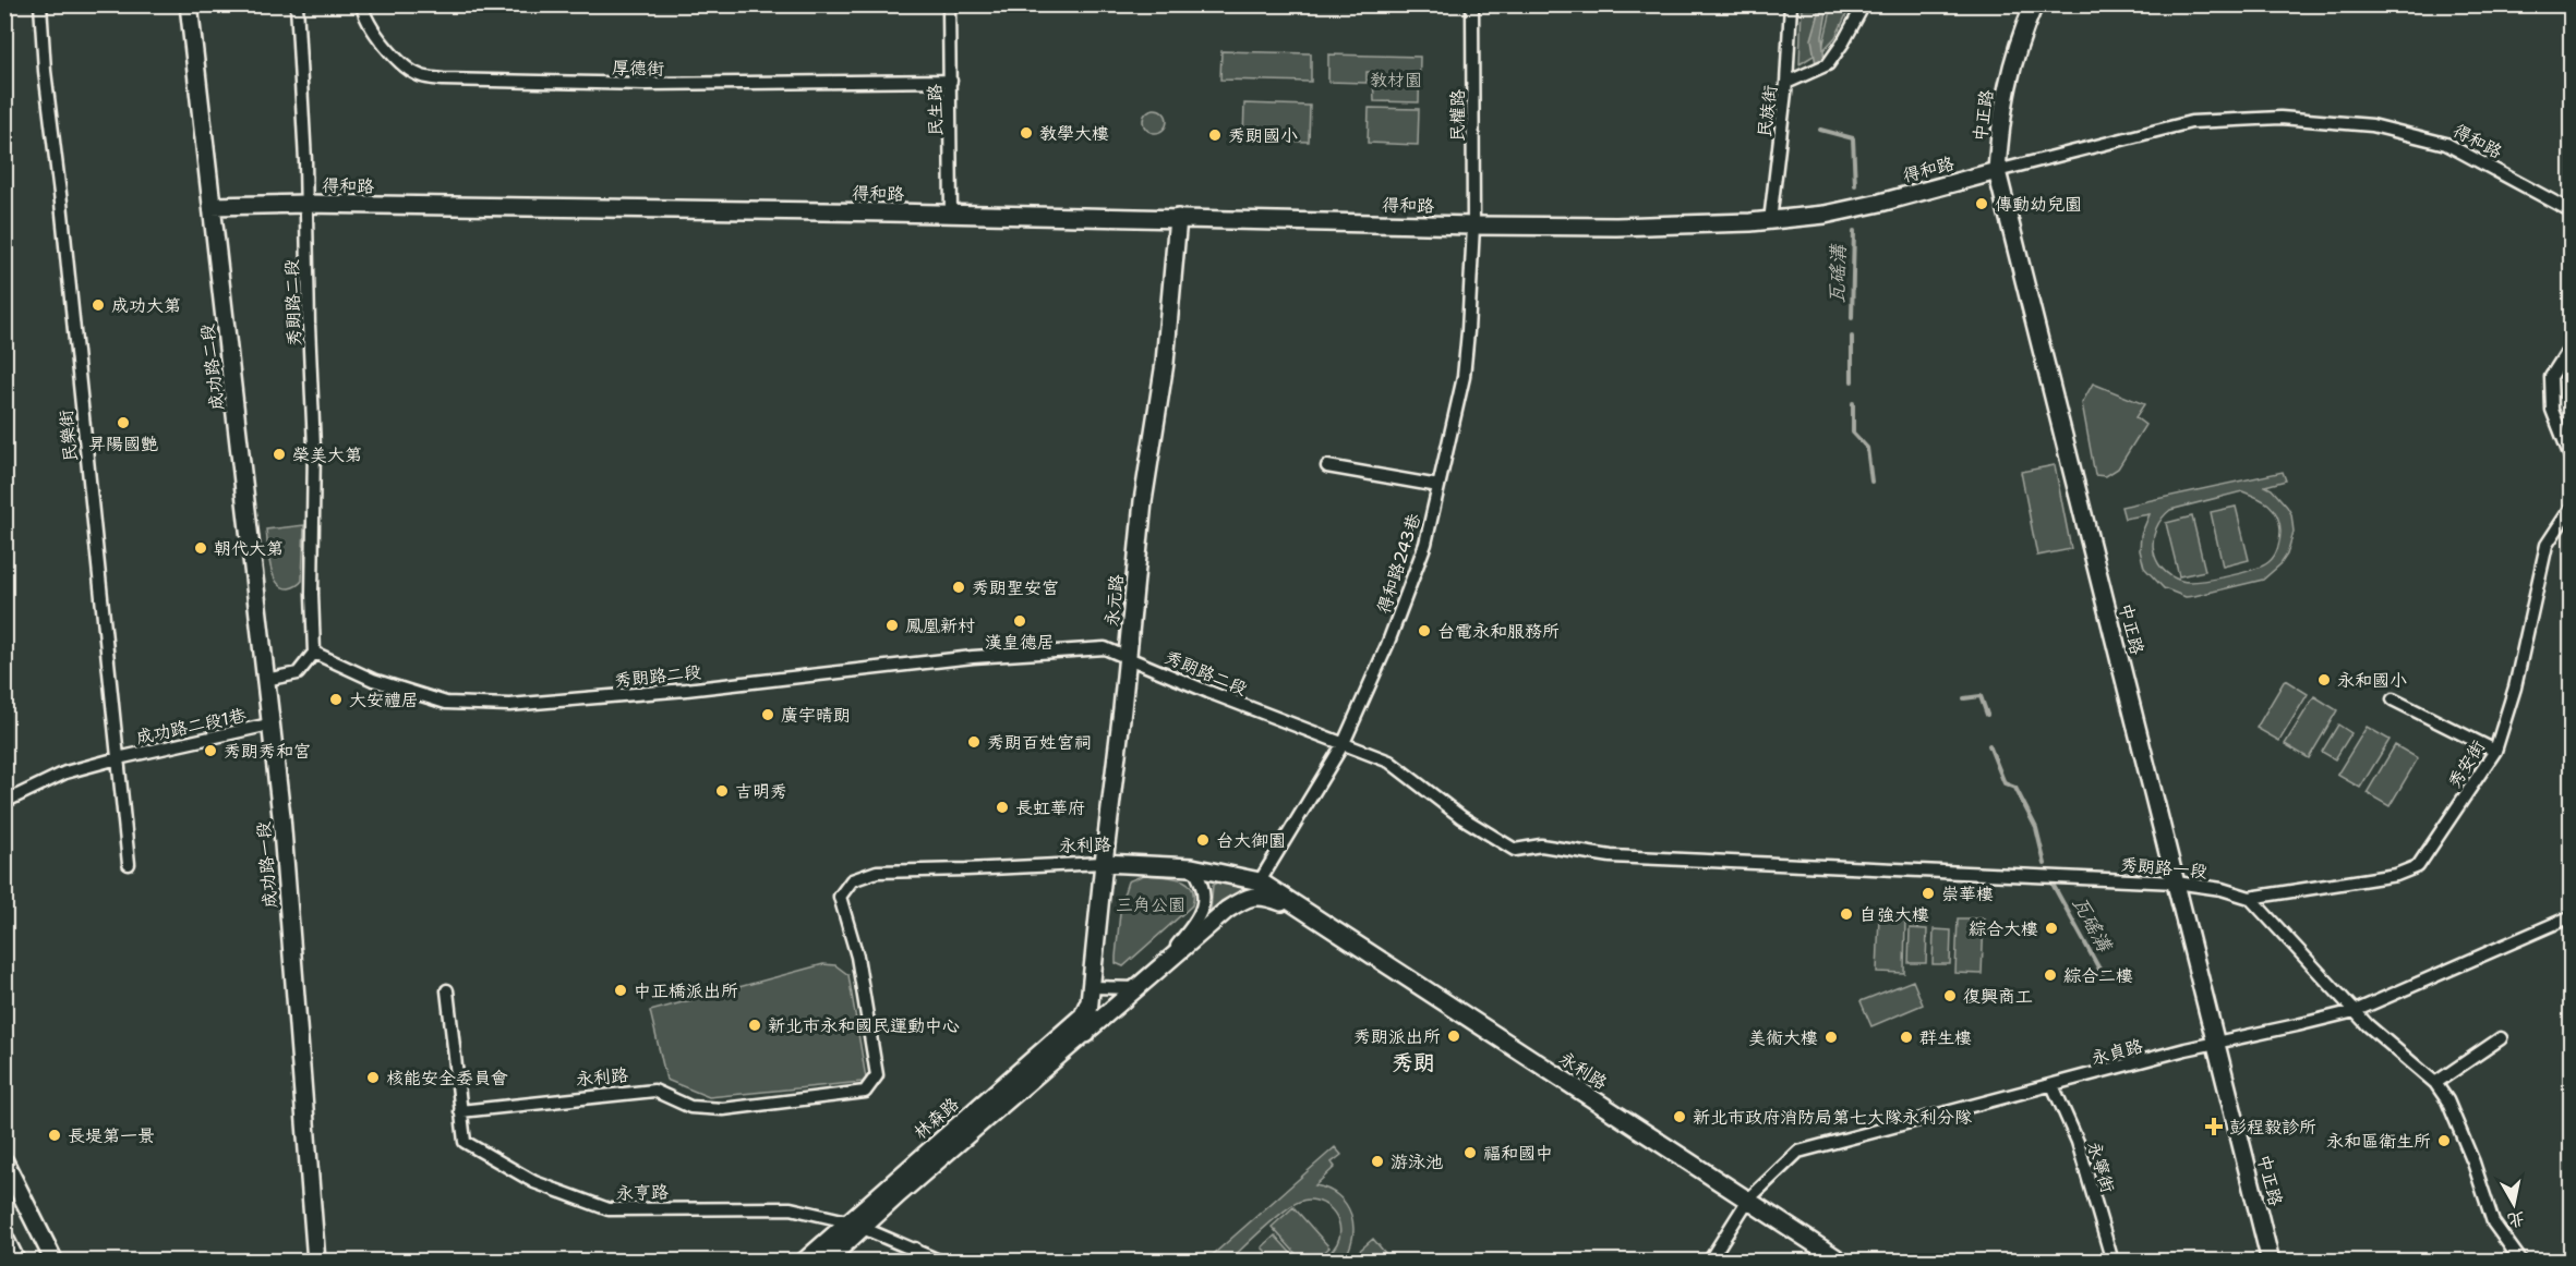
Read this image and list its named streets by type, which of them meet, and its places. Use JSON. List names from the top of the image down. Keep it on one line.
{"streets":{"street":["厚德街","民生路","民族街","民權路","中正路","得和路","秀朗路二段","成功路二段","民樂街","得和路243巷","永元路","成功路二段1巷","秀安街","永利路","成功路一段","秀朗路一段","永貞路","林森路","永寧街","永亨路"]},"crossings":[["厚德街","民生路"],["民生路","得和路"],["民族街","得和路"],["民權路","得和路"],["民權路","得和路243巷"],["中正路","得和路"],["中正路","秀朗路一段"],["中正路","永貞路"],["得和路","秀朗路二段"],["得和路","成功路二段"],["得和路","得和路243巷"],["得和路","永元路"],["秀朗路二段","得和路243巷"],["秀朗路二段","永元路"],["秀朗路二段","秀朗路一段"],["成功路二段","成功路二段1巷"],["成功路二段","成功路一段"],["民樂街","成功路二段1巷"],["得和路243巷","永利路"],["永元路","永利路"],["永元路","林森路"],["成功路二段1巷","成功路一段"],["秀安街","秀朗路一段"],["永利路","永貞路"],["永利路","永亨路"],["永貞路","永寧街"],["林森路","永亨路"]],"districts":["秀朗"],"water":["瓦磘溝"],"parks":["教材園","三角公園"],"places":{"other":["教學大樓","秀朗國小","傳動幼兒園","成功大第","昇陽國艷","榮美大第","朝代大第","秀朗聖安宮","漢皇德居","鳳凰新村","台電永和服務所","永和國小","大安禮居","廣宇晴朗","秀朗百姓宮祠","秀朗秀和宮","吉明秀","長虹華府","台大御園","崇華樓","自強大樓","綜合大樓","綜合二樓","中正橋派出所","復興商工","新北市永和國民運動中心","秀朗派出所","美術大樓","群生樓","核能安全委員會","新北市政府消防局第七大隊永利分隊","長堤第一景","永和區衛生所","福和國中","游泳池"],"health":["彭程毅診所"]},"north":"bottom"}
